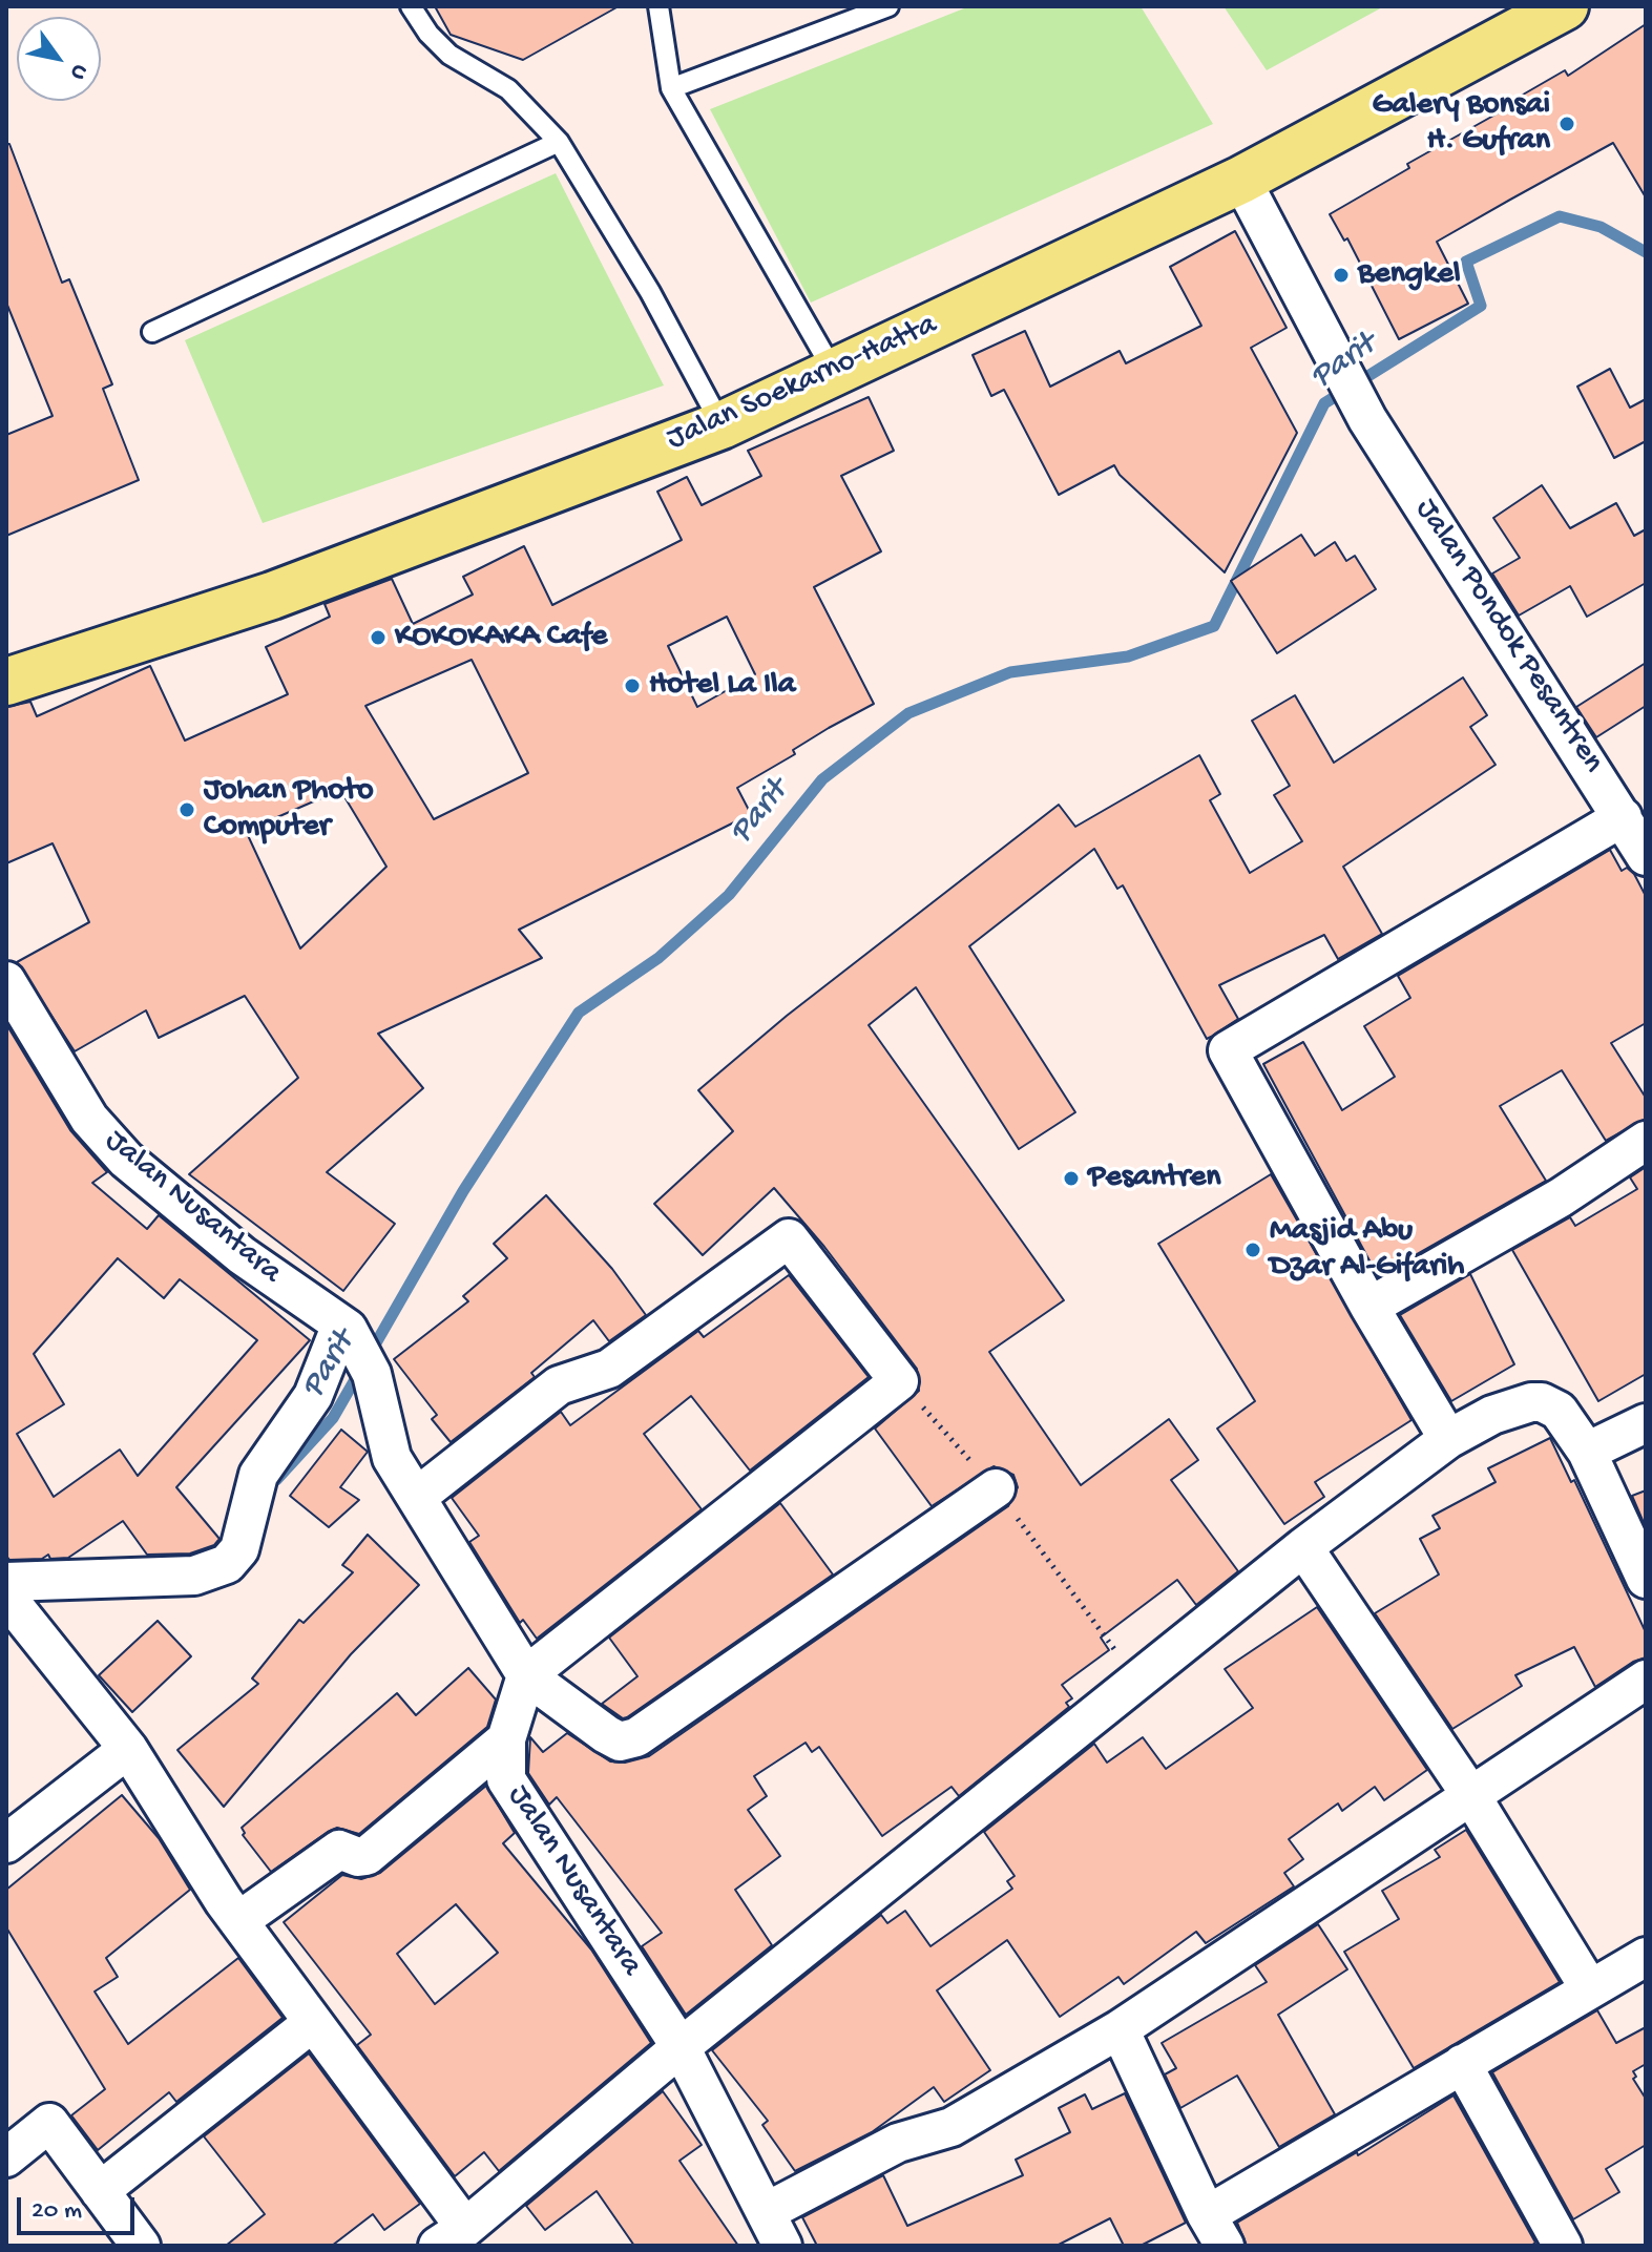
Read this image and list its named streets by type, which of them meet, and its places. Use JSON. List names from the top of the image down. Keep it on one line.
{"streets":{"highway":["Jalan Soekarno-Hatta"],"street":["Jalan Pondok Pesantren","Jalan Nusantara"]},"crossings":[["Jalan Soekarno-Hatta","Jalan Pondok Pesantren"]],"water":["Parit"],"places":["Galery Bonsai H. Gufran","Bengkel","KOKOKAKA Cafe","Hotel La Ila","Johan Photo Computer","Pesantren","Masjid Abu Dzar Al-Gifarih"],"scale_bar":"20 m","north":"bottom right"}
